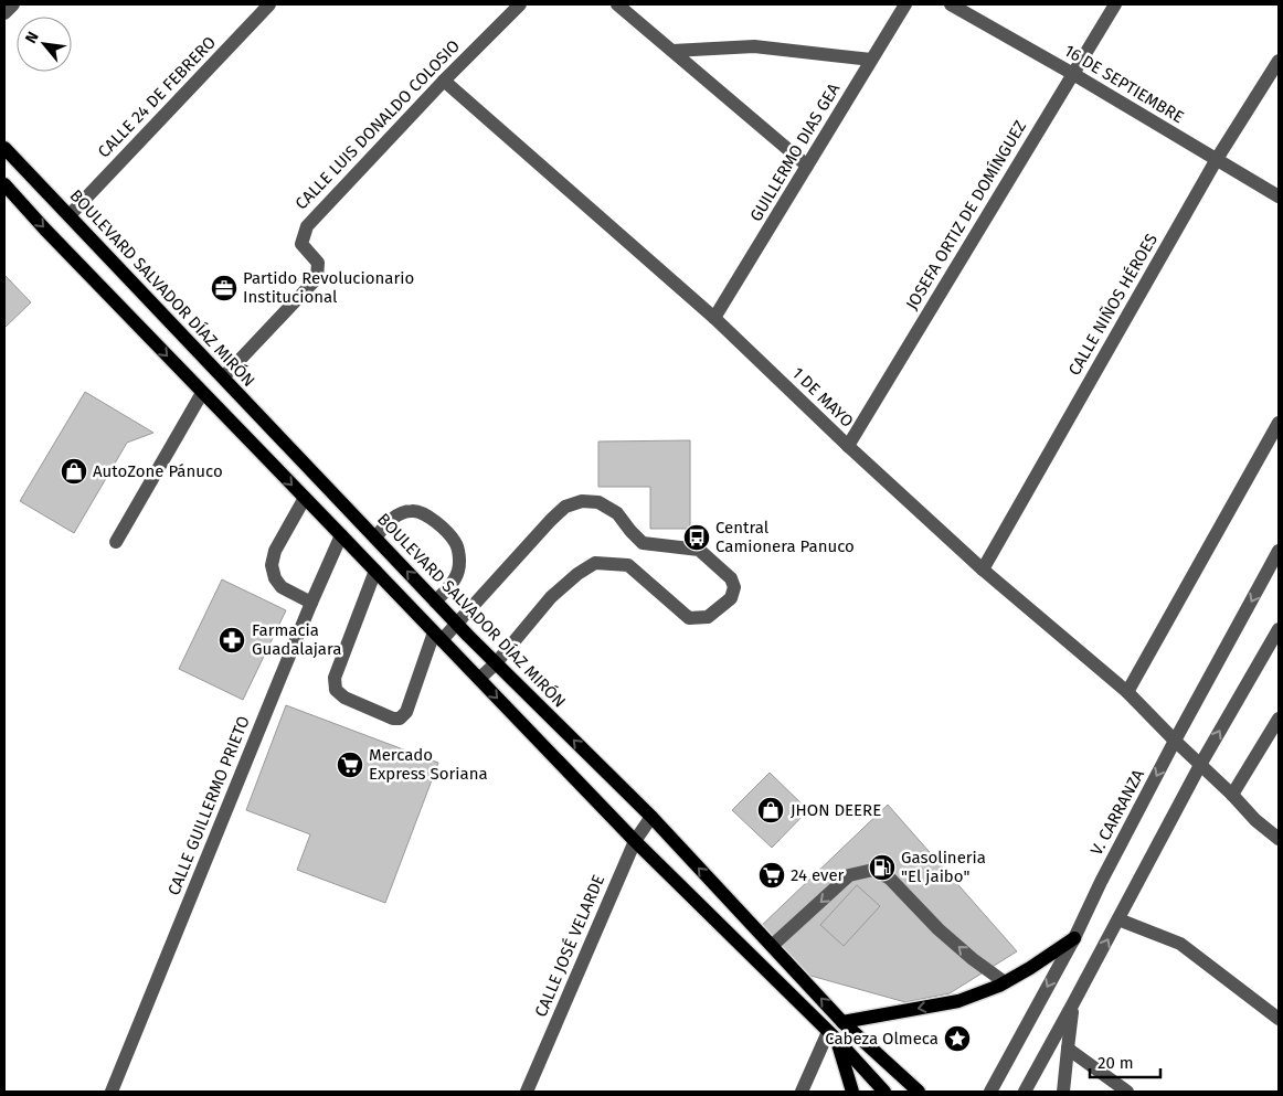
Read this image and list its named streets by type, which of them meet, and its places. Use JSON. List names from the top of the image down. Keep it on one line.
{"streets":{"main road":["BOULEVARD SALVADOR DÍAZ MIRÓN"],"street":["16 DE SEPTIEMBRE","CALLE 24 DE FEBRERO","CALLE LUIS DONALDO COLOSIO","GUILLERMO DIAS GEA","JOSEFA ORTIZ DE DOMÍNGUEZ","CALLE NIÑOS HÉROES","1 DE MAYO","CALLE GUILLERMO PRIETO","V. CARRANZA","CALLE JOSÉ VELARDE"]},"crossings":[["16 DE SEPTIEMBRE","JOSEFA ORTIZ DE DOMÍNGUEZ"],["16 DE SEPTIEMBRE","CALLE NIÑOS HÉROES"],["CALLE 24 DE FEBRERO","BOULEVARD SALVADOR DÍAZ MIRÓN"],["CALLE LUIS DONALDO COLOSIO","BOULEVARD SALVADOR DÍAZ MIRÓN"],["CALLE LUIS DONALDO COLOSIO","1 DE MAYO"],["GUILLERMO DIAS GEA","1 DE MAYO"],["JOSEFA ORTIZ DE DOMÍNGUEZ","1 DE MAYO"],["BOULEVARD SALVADOR DÍAZ MIRÓN","CALLE JOSÉ VELARDE"],["CALLE NIÑOS HÉROES","1 DE MAYO"],["1 DE MAYO","V. CARRANZA"]],"places":{"office":["Partido Revolucionario Institucional"],"shop":["AutoZone Pánuco","JHON DEERE"],"bus stop":["Central Camionera Panuco"],"pharmacy":["Farmacia Guadalajara"],"supermarket":["Mercado Express Soriana","24 ever"],"fuel station":["Gasolineria \"El jaibo\""],"place":["Cabeza Olmeca"]},"scale_bar":"20 m","north":"top left"}
